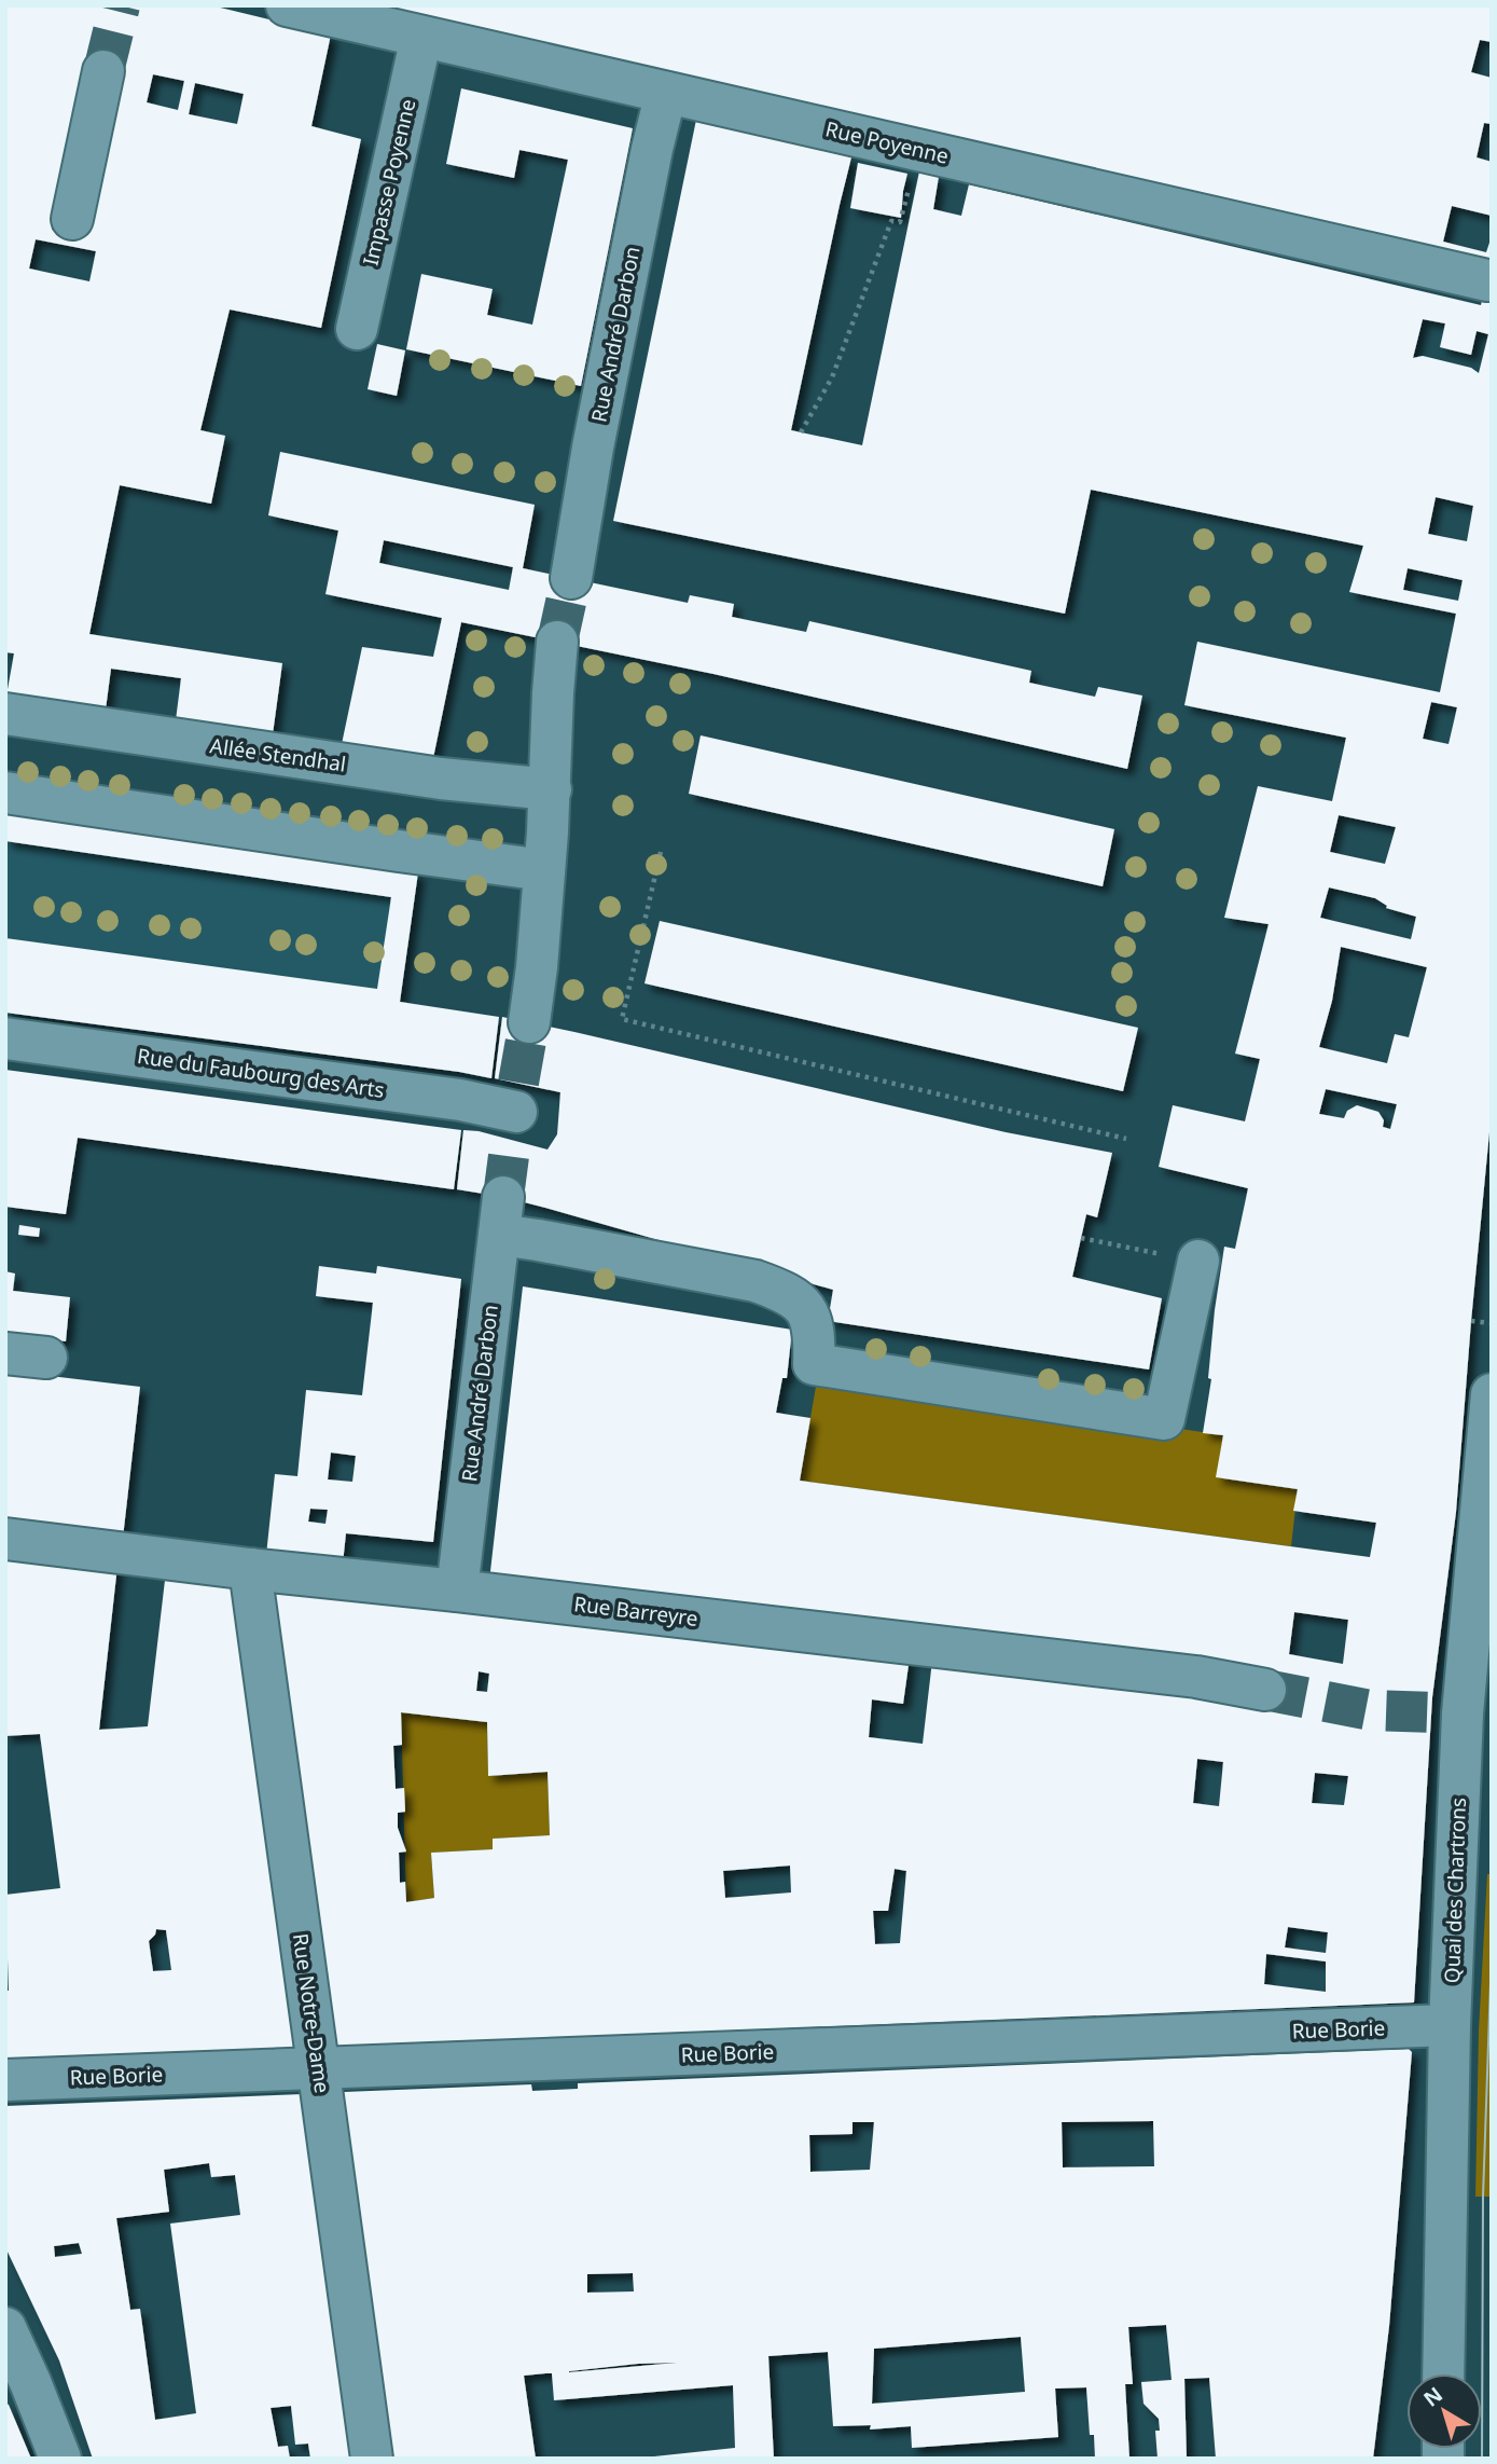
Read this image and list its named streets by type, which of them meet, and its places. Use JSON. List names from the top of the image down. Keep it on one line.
{"streets":{"street":["Rue Poyenne","Impasse Poyenne","Rue André Darbon","Allée Stendhal","Rue du Faubourg des Arts","Rue Barreyre","Quai des Chartrons","Rue Notre-Dame","Rue Borie"]},"crossings":[["Rue Poyenne","Impasse Poyenne"],["Rue Poyenne","Rue André Darbon"],["Rue André Darbon","Rue Barreyre"],["Rue Barreyre","Rue Notre-Dame"],["Quai des Chartrons","Rue Borie"],["Rue Notre-Dame","Rue Borie"]],"north":"top left"}
